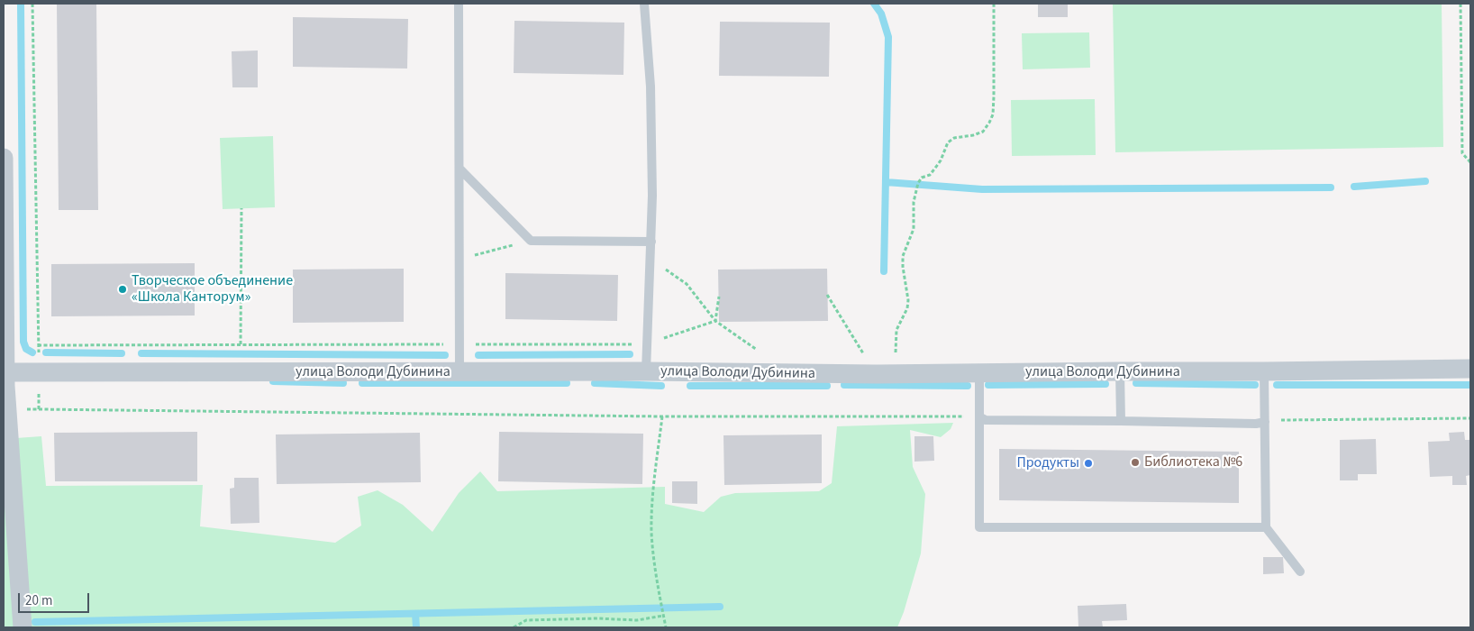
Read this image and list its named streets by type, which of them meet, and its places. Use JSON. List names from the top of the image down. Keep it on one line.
{"streets":{"street":["улица Володи Дубинина"]},"places":["Творческое объединение «Школа Канторум»","Библиотека №6","Продукты"],"scale_bar":"20 m"}
